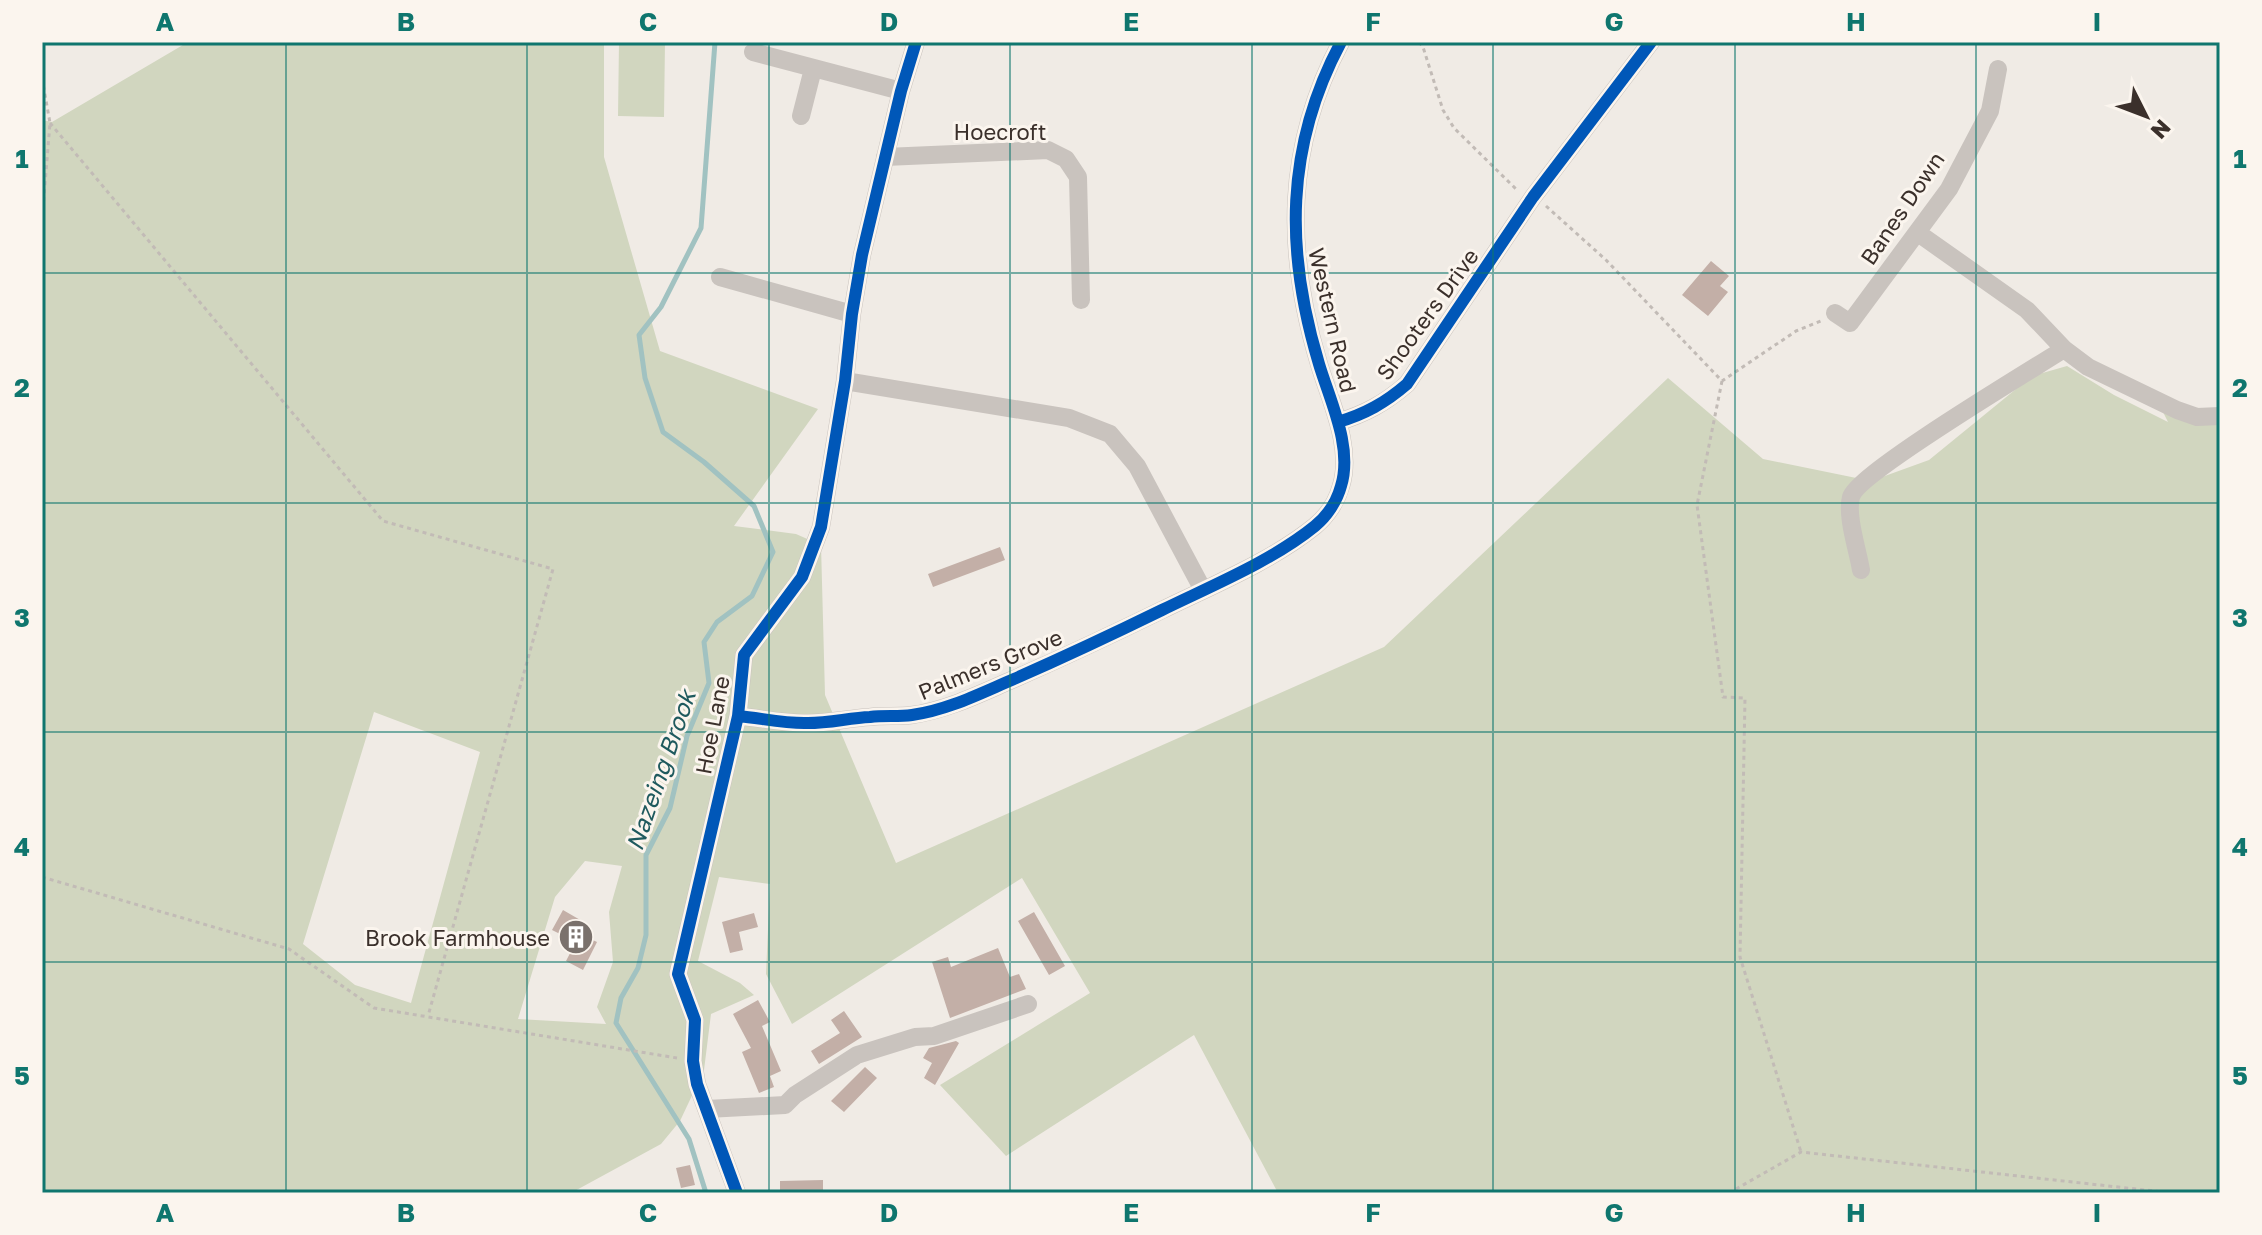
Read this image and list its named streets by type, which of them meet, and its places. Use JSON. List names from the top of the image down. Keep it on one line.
{"streets":{"street":["Hoecroft","Banes Down","Shooters Drive","Western Road","Palmers Grove","Hoe Lane"]},"crossings":[["Hoecroft","Hoe Lane"],["Shooters Drive","Western Road"],["Shooters Drive","Palmers Grove"],["Western Road","Palmers Grove"],["Palmers Grove","Hoe Lane"]],"water":["Nazeing Brook"],"places":{"building":["Brook Farmhouse"]},"north":"bottom right","grid":{"columns":["A","B","C","D","E","F","G","H","I"],"rows":["1","2","3","4","5"]}}
